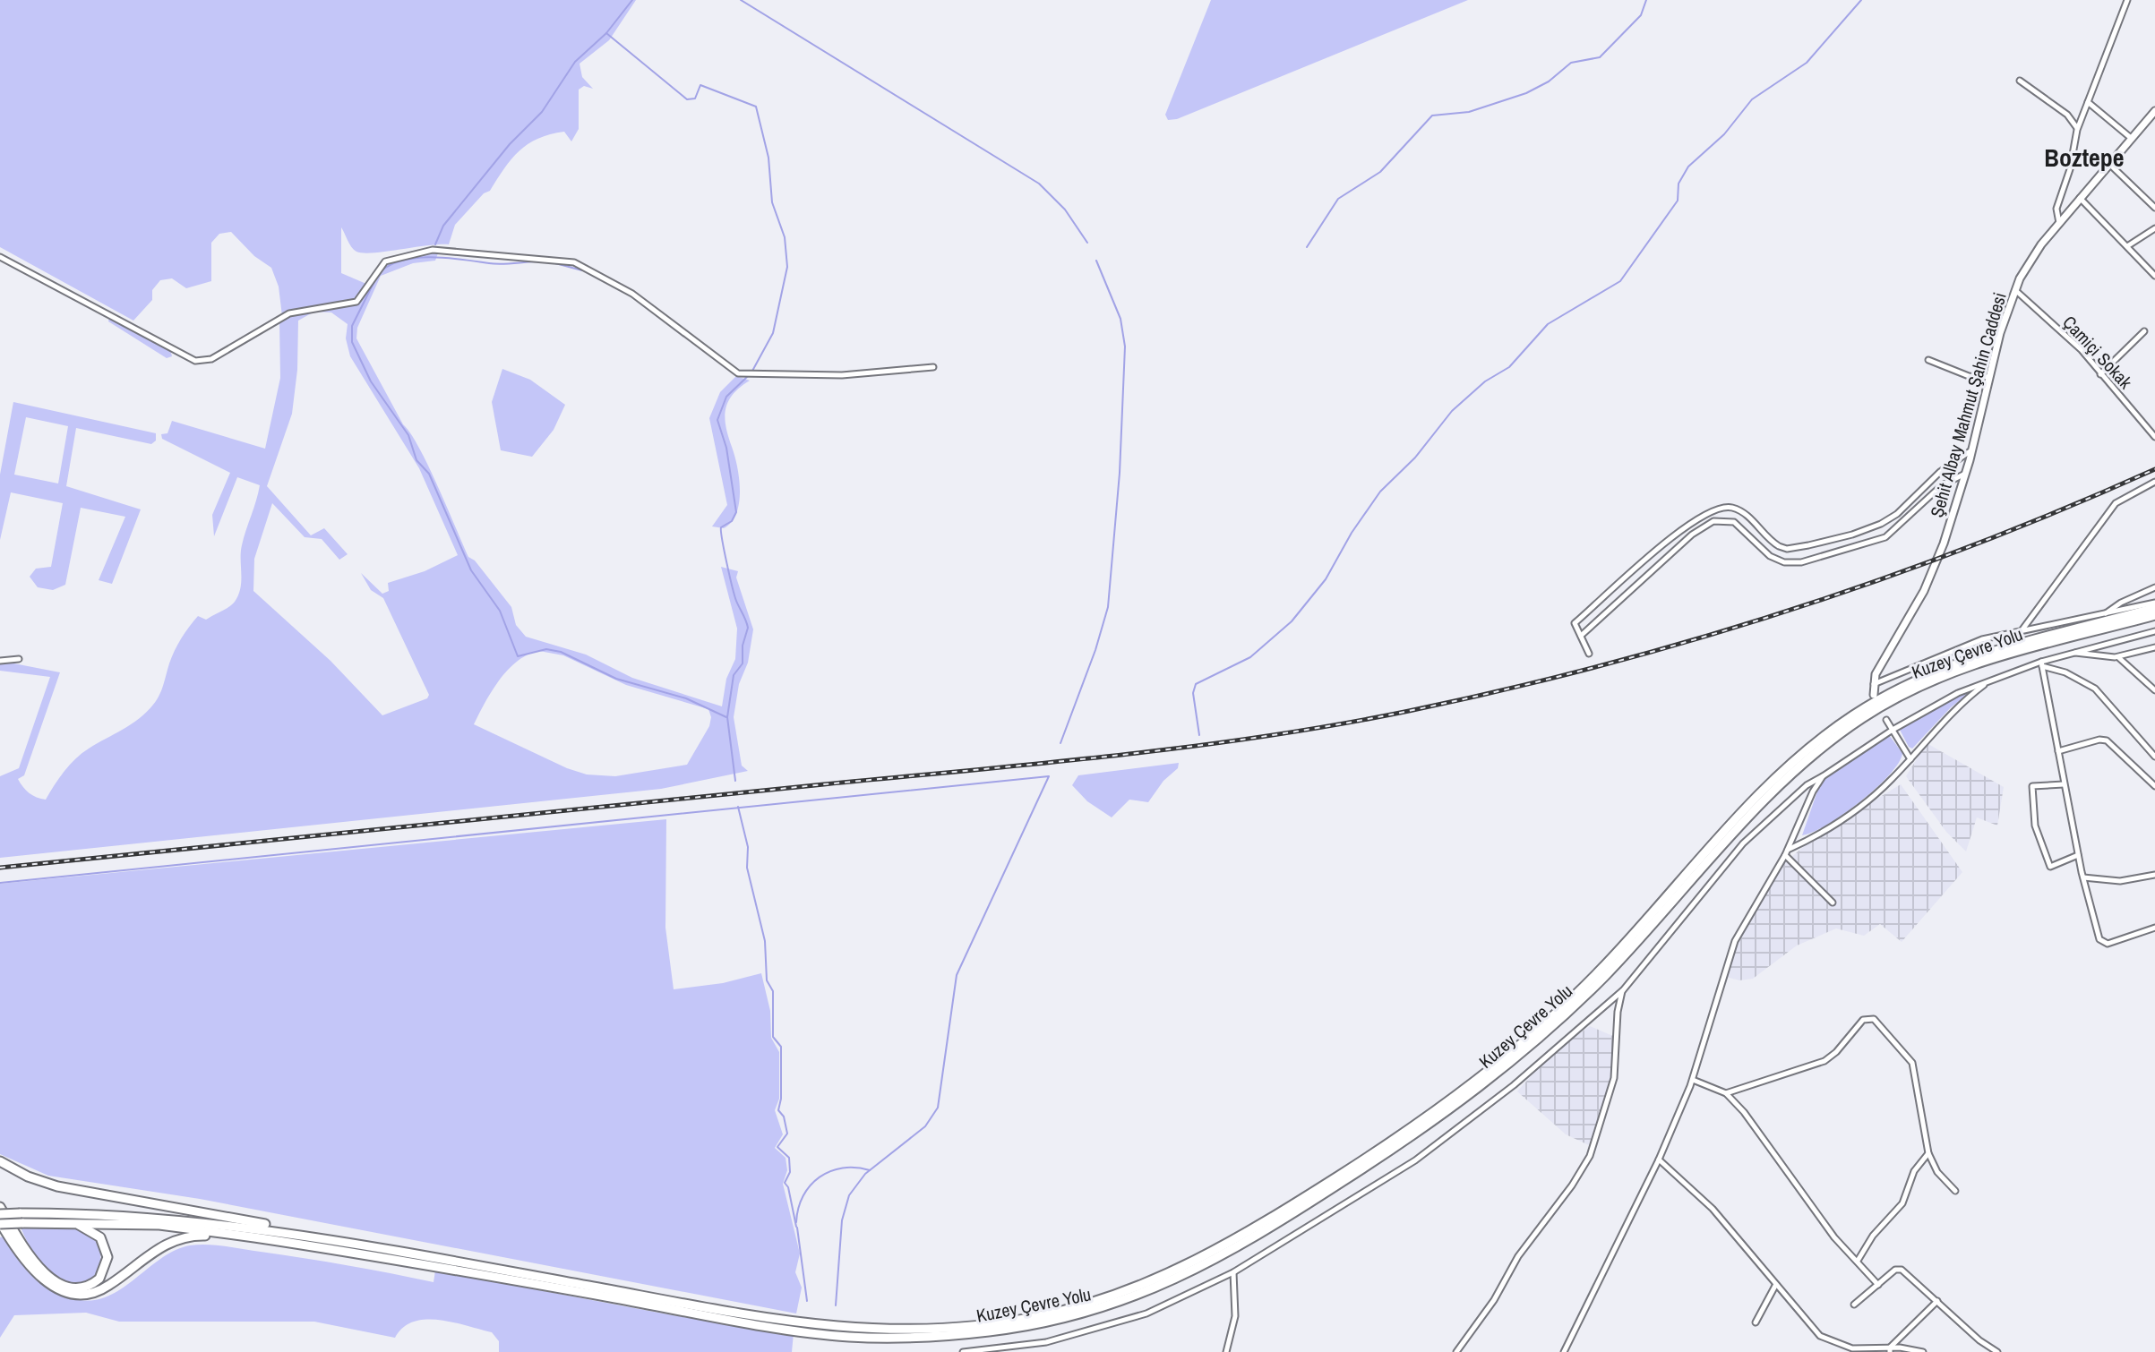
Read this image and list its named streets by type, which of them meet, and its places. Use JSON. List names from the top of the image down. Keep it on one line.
{"streets":{"highway":["Kuzey Çevre Yolu"],"street":["Çamiçi Sokak","Şehit Albay Mahmut Şahin Caddesi"]},"crossings":[["Çamiçi Sokak","Şehit Albay Mahmut Şahin Caddesi"]],"districts":["Boztepe"]}
